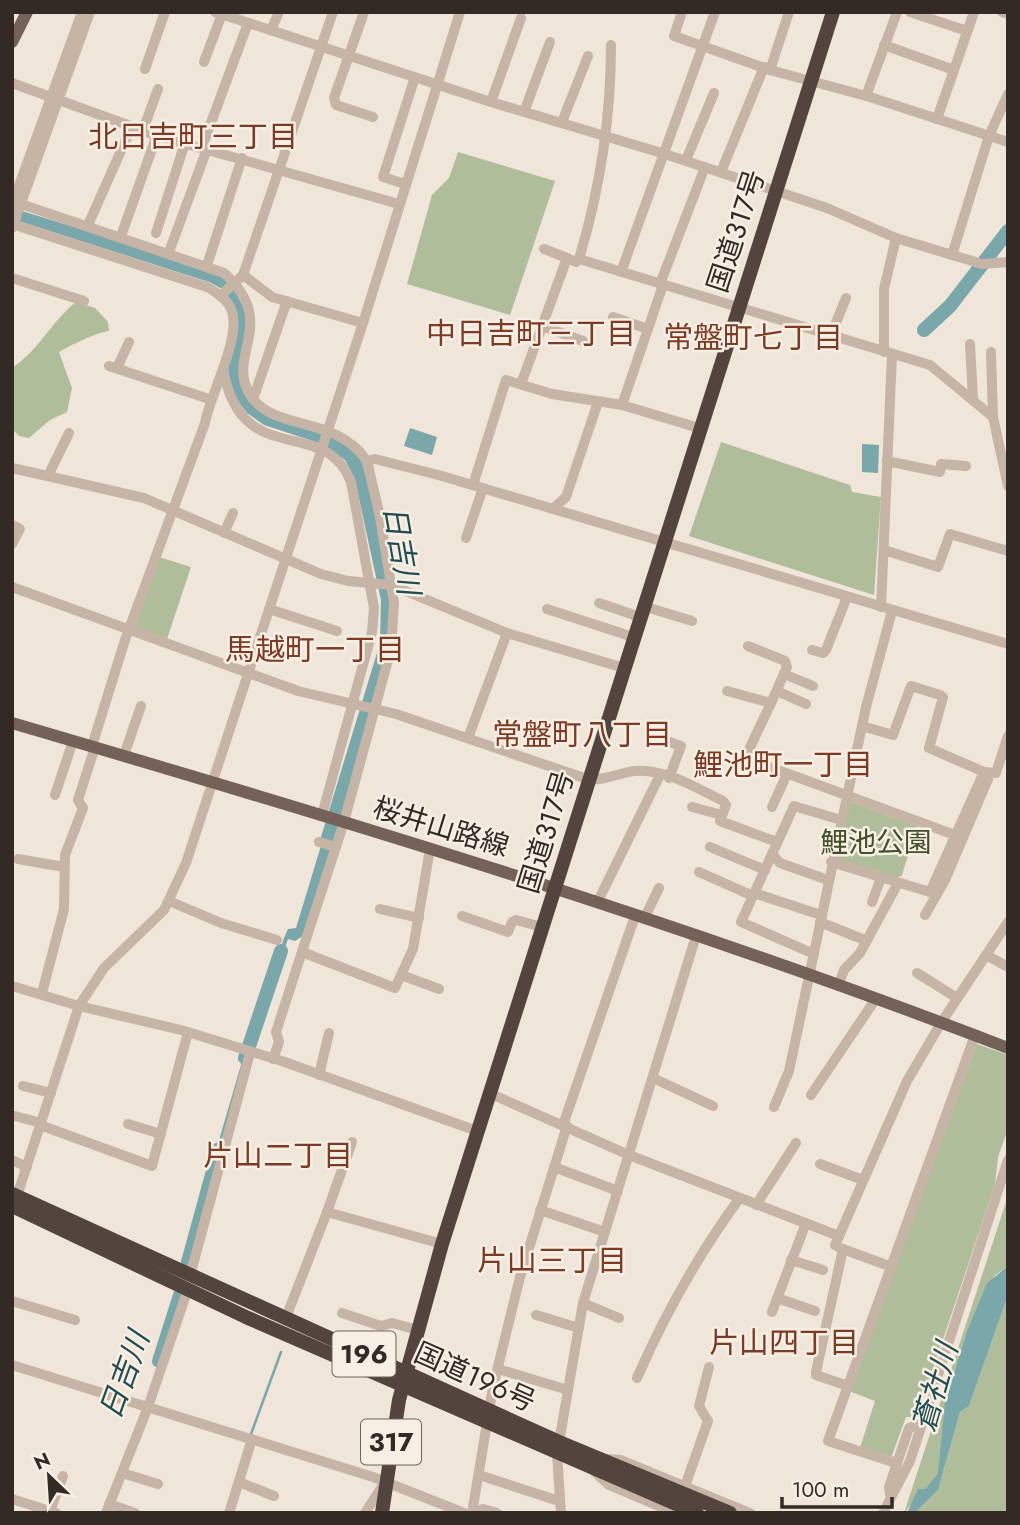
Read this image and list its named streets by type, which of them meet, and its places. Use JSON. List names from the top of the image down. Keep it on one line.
{"streets":{"highway":["国道317号","196","国道196号","317"],"main road":["桜井山路線"]},"crossings":[["国道317号","桜井山路線"],["国道317号","国道196号"]],"districts":["北日吉町三丁目","中日吉町三丁目","常盤町七丁目","馬越町一丁目","常盤町八丁目","鯉池町一丁目","片山二丁目","片山三丁目","片山四丁目"],"water":["日吉川","蒼社川"],"parks":["鯉池公園"],"scale_bar":"100 m","north":"top left"}
